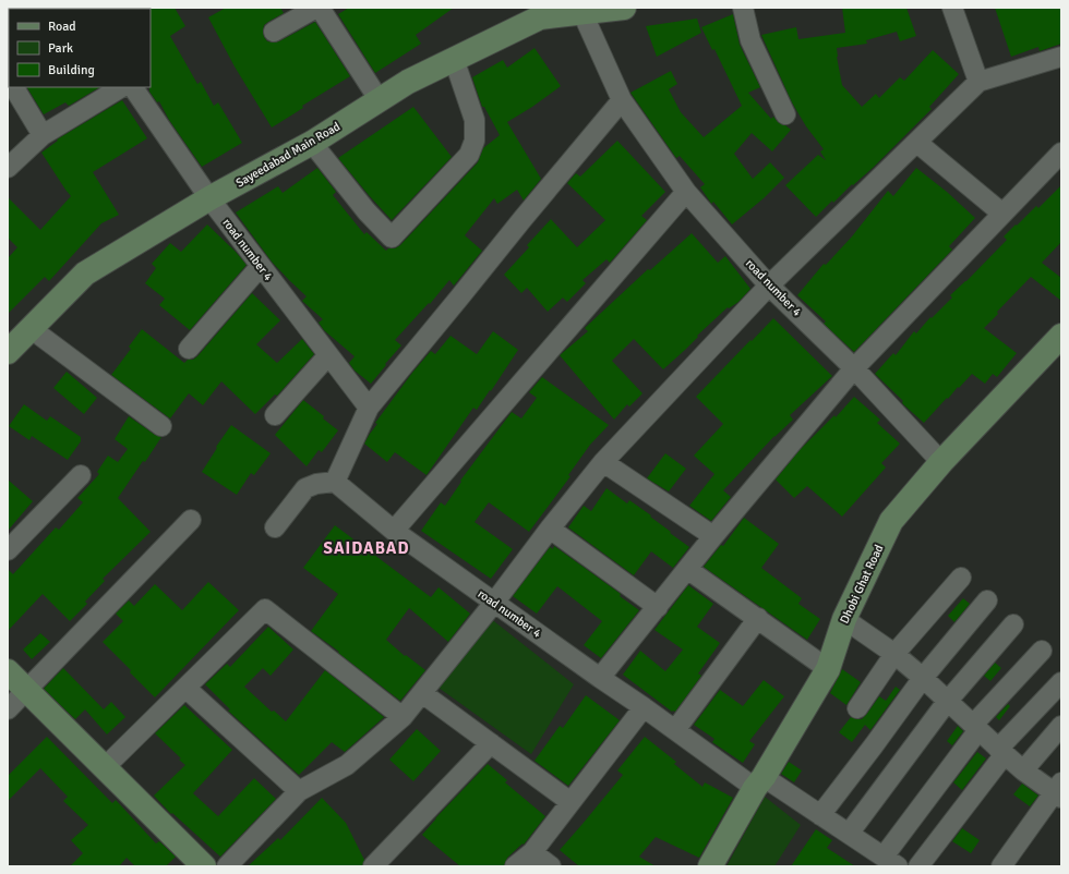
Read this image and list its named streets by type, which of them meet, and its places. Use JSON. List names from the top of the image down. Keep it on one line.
{"streets":{"main road":["Sayeedabad Main Road","Dhobi Ghat Road"],"street":["road number 4"]},"crossings":[["Sayeedabad Main Road","road number 4"],["road number 4","Dhobi Ghat Road"]],"districts":["SAIDABAD"],"legend":["Road","Park","Building"]}
